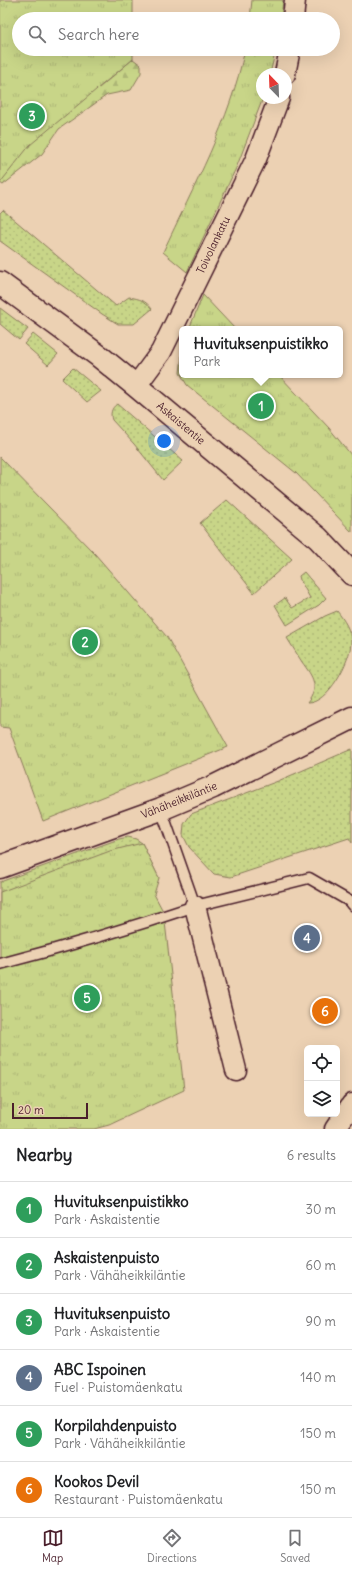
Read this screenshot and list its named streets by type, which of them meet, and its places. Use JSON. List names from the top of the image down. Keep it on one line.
{"streets":{"main road":["Askaistentie","Vähäheikkiläntie"],"street":["Toivolankatu"]},"crossings":[["Toivolankatu","Askaistentie"]],"scale_bar":"20 m","north":"top left","page":{"search":"Search here","pins":["3","1","2","4","5","6"],"popup":["Huvituksenpuistikko","Park"],"scale":"20 m","heading":["Nearby","6 results"],"list":[{"mark":"1","name":"Huvituksenpuistikko","note":"Park · Askaistentie","value":"30 m"},{"mark":"2","name":"Askaistenpuisto","note":"Park · Vähäheikkiläntie","value":"60 m"},{"mark":"3","name":"Huvituksenpuisto","note":"Park · Askaistentie","value":"90 m"},{"mark":"4","name":"ABC Ispoinen","note":"Fuel · Puistomäenkatu","value":"140 m"},{"mark":"5","name":"Korpilahdenpuisto","note":"Park · Vähäheikkiläntie","value":"150 m"},{"mark":"6","name":"Kookos Devil","note":"Restaurant · Puistomäenkatu","value":"150 m"}],"nav":["Map","Directions","Saved"]}}
